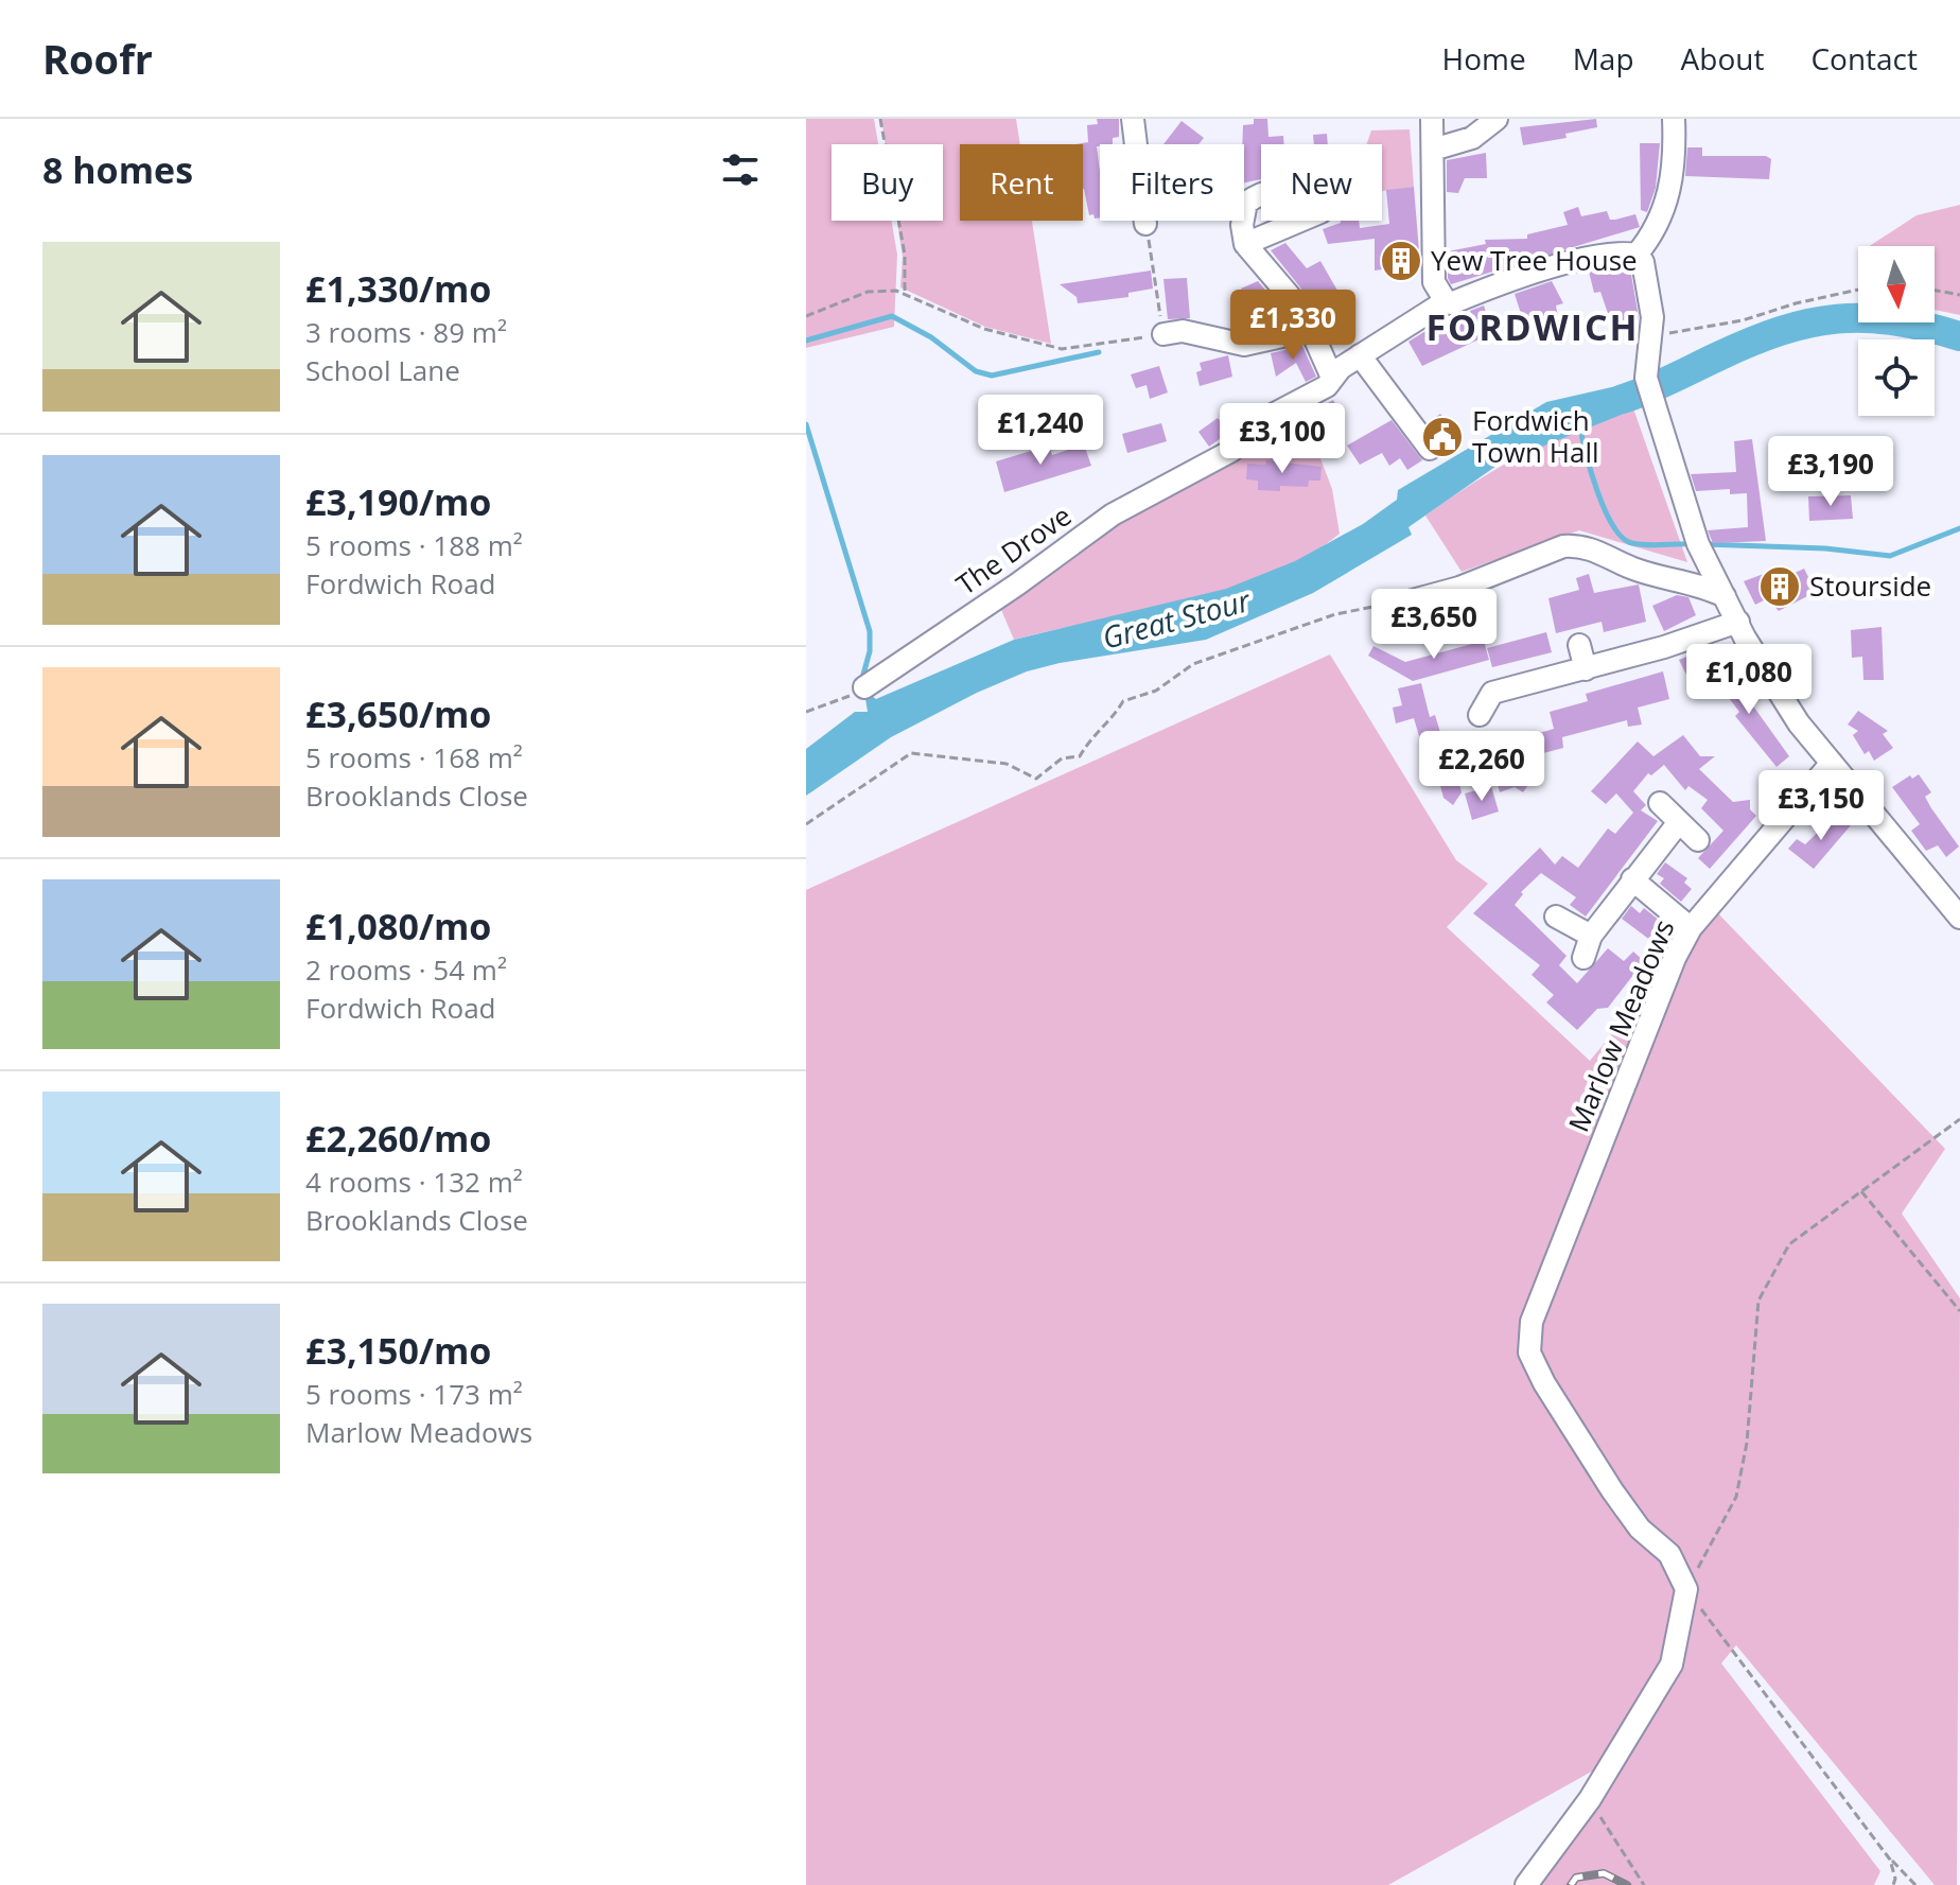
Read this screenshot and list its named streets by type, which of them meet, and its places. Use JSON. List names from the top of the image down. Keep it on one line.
{"streets":{"street":["The Drove","Marlow Meadows"]},"districts":["FORDWICH"],"water":["Great Stour"],"places":{"building":["Yew Tree House","Stourside"],"public building":["Fordwich Town Hall"]},"north":"bottom","page":{"header":"Roofr","nav":["Home","Map","About","Contact"],"heading":"8 homes","chip":["Buy","Rent","Filters","New"],"list":[{"name":"£1,330/mo","note":"3 rooms · 89 m² · School Lane"},{"name":"£3,190/mo","note":"5 rooms · 188 m² · Fordwich Road"},{"name":"£3,650/mo","note":"5 rooms · 168 m² · Brooklands Close"},{"name":"£1,080/mo","note":"2 rooms · 54 m² · Fordwich Road"},{"name":"£2,260/mo","note":"4 rooms · 132 m² · Brooklands Close"},{"name":"£3,150/mo","note":"5 rooms · 173 m² · Marlow Meadows"}],"price":["£1,330","£1,240","£3,100","£3,190","£3,650","£1,080","£2,260","£3,150"]}}
